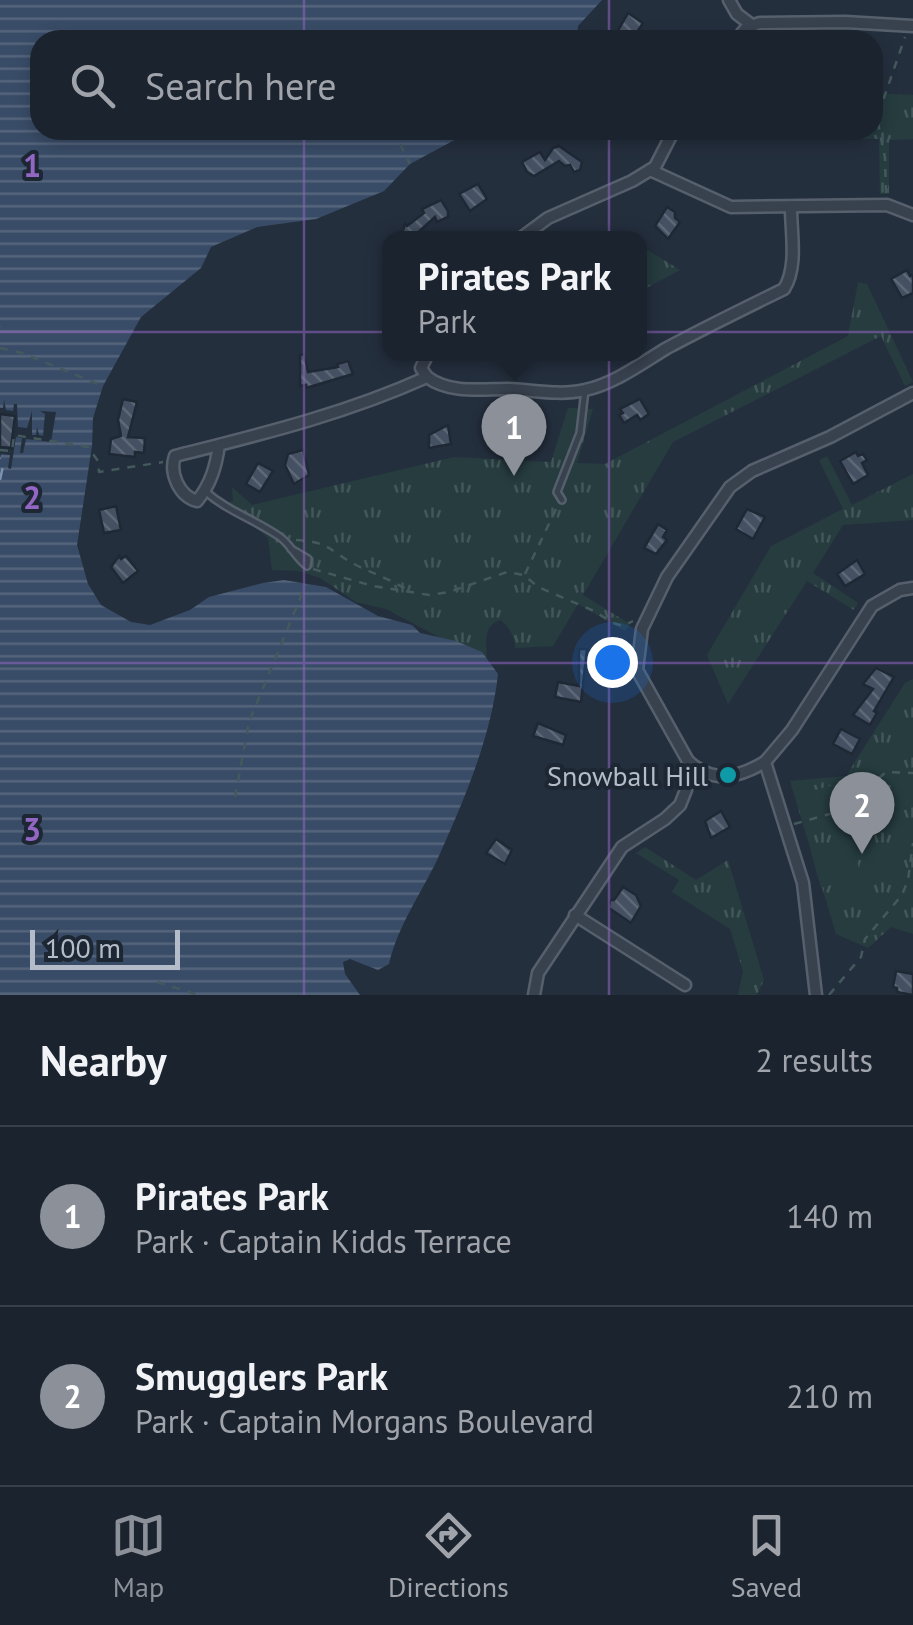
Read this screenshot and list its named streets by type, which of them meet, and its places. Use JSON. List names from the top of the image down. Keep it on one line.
{"places":["Snowball Hill"],"scale_bar":"100 m","page":{"search":"Search here","popup":["Pirates Park","Park"],"pins":["1","2"],"scale":"100 m","heading":["Nearby","2 results"],"list":[{"mark":"1","name":"Pirates Park","note":"Park · Captain Kidds Terrace","value":"140 m"},{"mark":"2","name":"Smugglers Park","note":"Park · Captain Morgans Boulevard","value":"210 m"}],"nav":["Map","Directions","Saved"]},"grid":{"rows":["1","2","3"]}}
